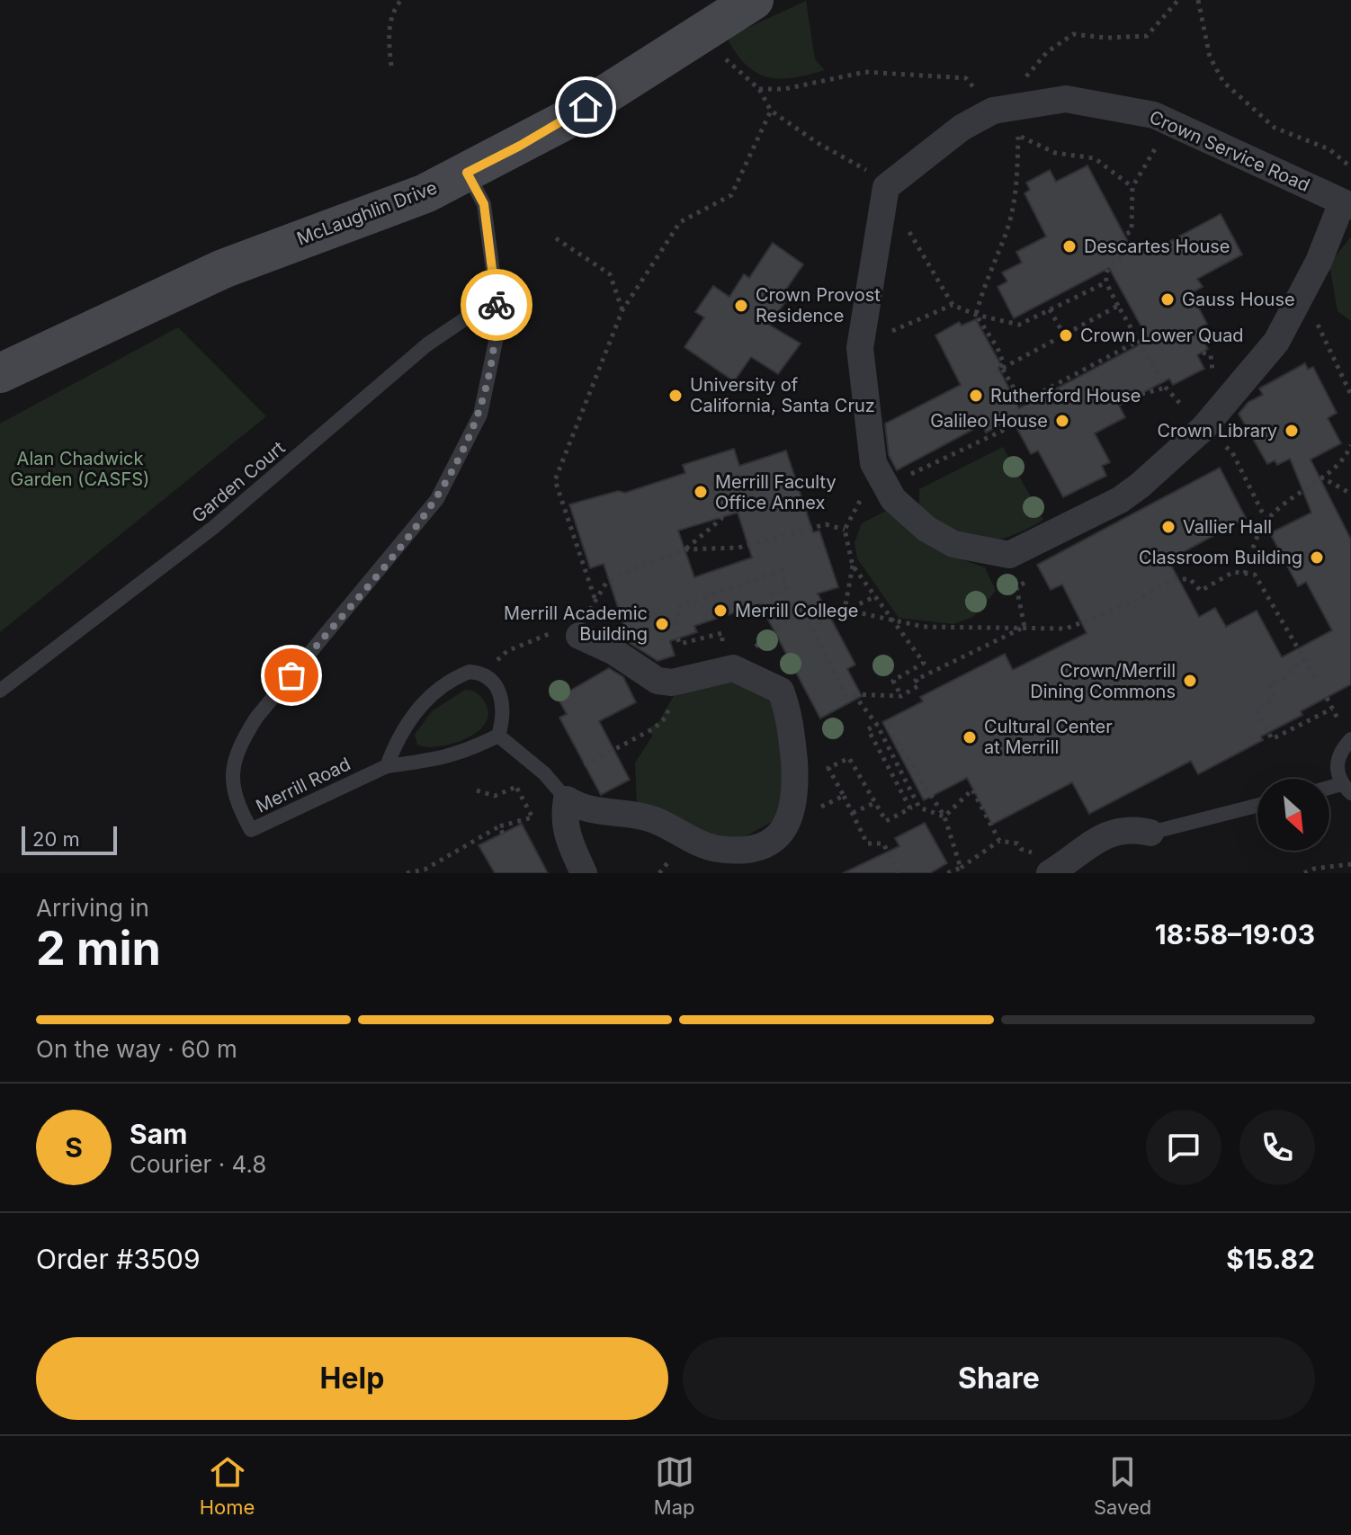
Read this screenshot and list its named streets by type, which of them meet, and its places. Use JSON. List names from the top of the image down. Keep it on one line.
{"streets":{"street":["Crown Service Road","McLaughlin Drive"],"lane":["Garden Court","Merrill Road"]},"crossings":[["McLaughlin Drive","Merrill Road"],["Garden Court","Merrill Road"]],"parks":["Alan Chadwick Garden (CASFS)"],"places":["Descartes House","Gauss House","Crown Provost Residence","Crown Lower Quad","University of California, Santa Cruz","Rutherford House","Galileo House","Crown Library","Merrill Faculty Office Annex","Vallier Hall","Classroom Building","Merrill College","Merrill Academic Building","Crown/Merrill Dining Commons","Cultural Center at Merrill"],"scale_bar":"20 m","north":"bottom right","page":{"scale":"20 m","heading":["2 min","Arriving in","18:58–19:03"],"panel":["Sam","Courier · 4.8","Order #3509","$15.82"],"bar":"On the way · 60 m","round":"S","buttons":["Help","Share"],"tabs":["Home","Map","Saved"]}}
